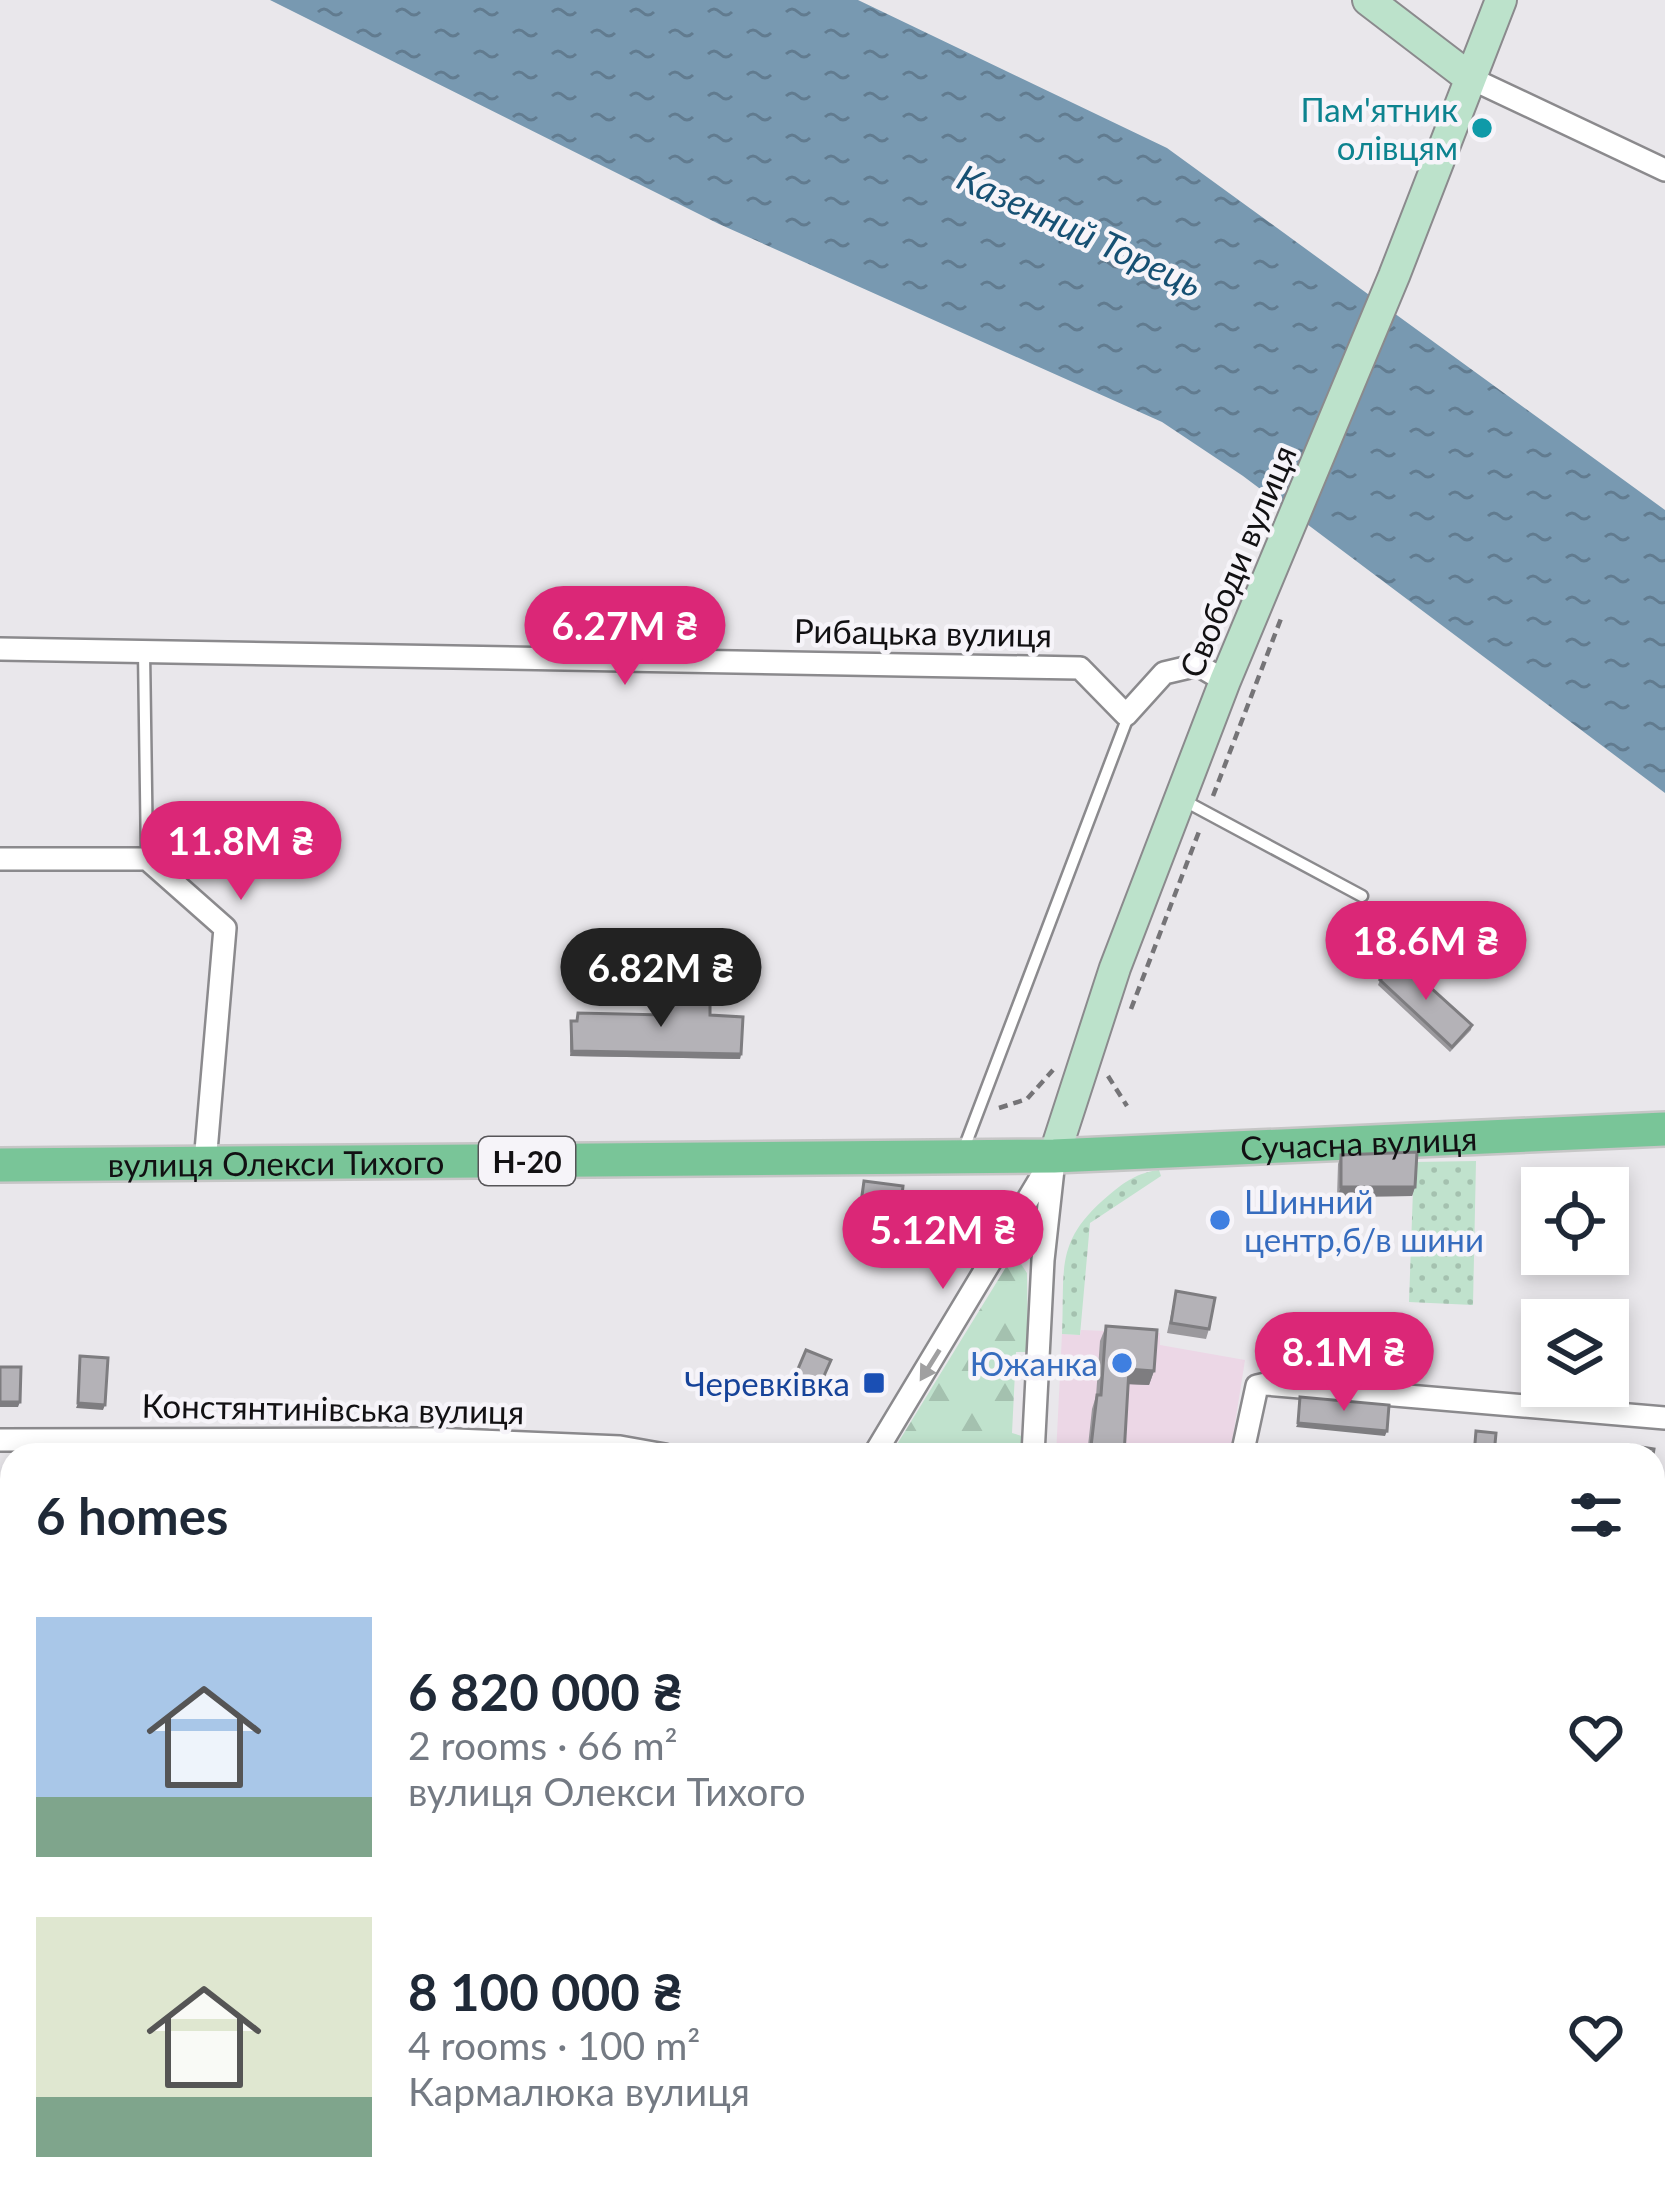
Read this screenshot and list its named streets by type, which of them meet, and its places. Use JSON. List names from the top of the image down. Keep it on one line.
{"streets":{"main road":["Свободи вулиця","Сучасна вулиця","Н-20","вулиця Олекси Тихого"],"street":["Рибацька вулиця","Констянтинівська вулиця"]},"crossings":[["Свободи вулиця","Сучасна вулиця"],["Свободи вулиця","вулиця Олекси Тихого"],["Сучасна вулиця","вулиця Олекси Тихого"]],"water":["Казенний Торець"],"places":{"other":["Пам'ятник олівцям","Шинний центр,б/в шини","Южанка"],"transit":["Черевківка"]},"page":{"price":["6.27M ₴","11.8M ₴","18.6M ₴","6.82M ₴","5.12M ₴","8.1M ₴"],"heading":"6 homes","list":[{"name":"6 820 000 ₴","note":"2 rooms · 66 m² · вулиця Олекси Тихого"},{"name":"8 100 000 ₴","note":"4 rooms · 100 m² · Кармалюка вулиця"}]}}
